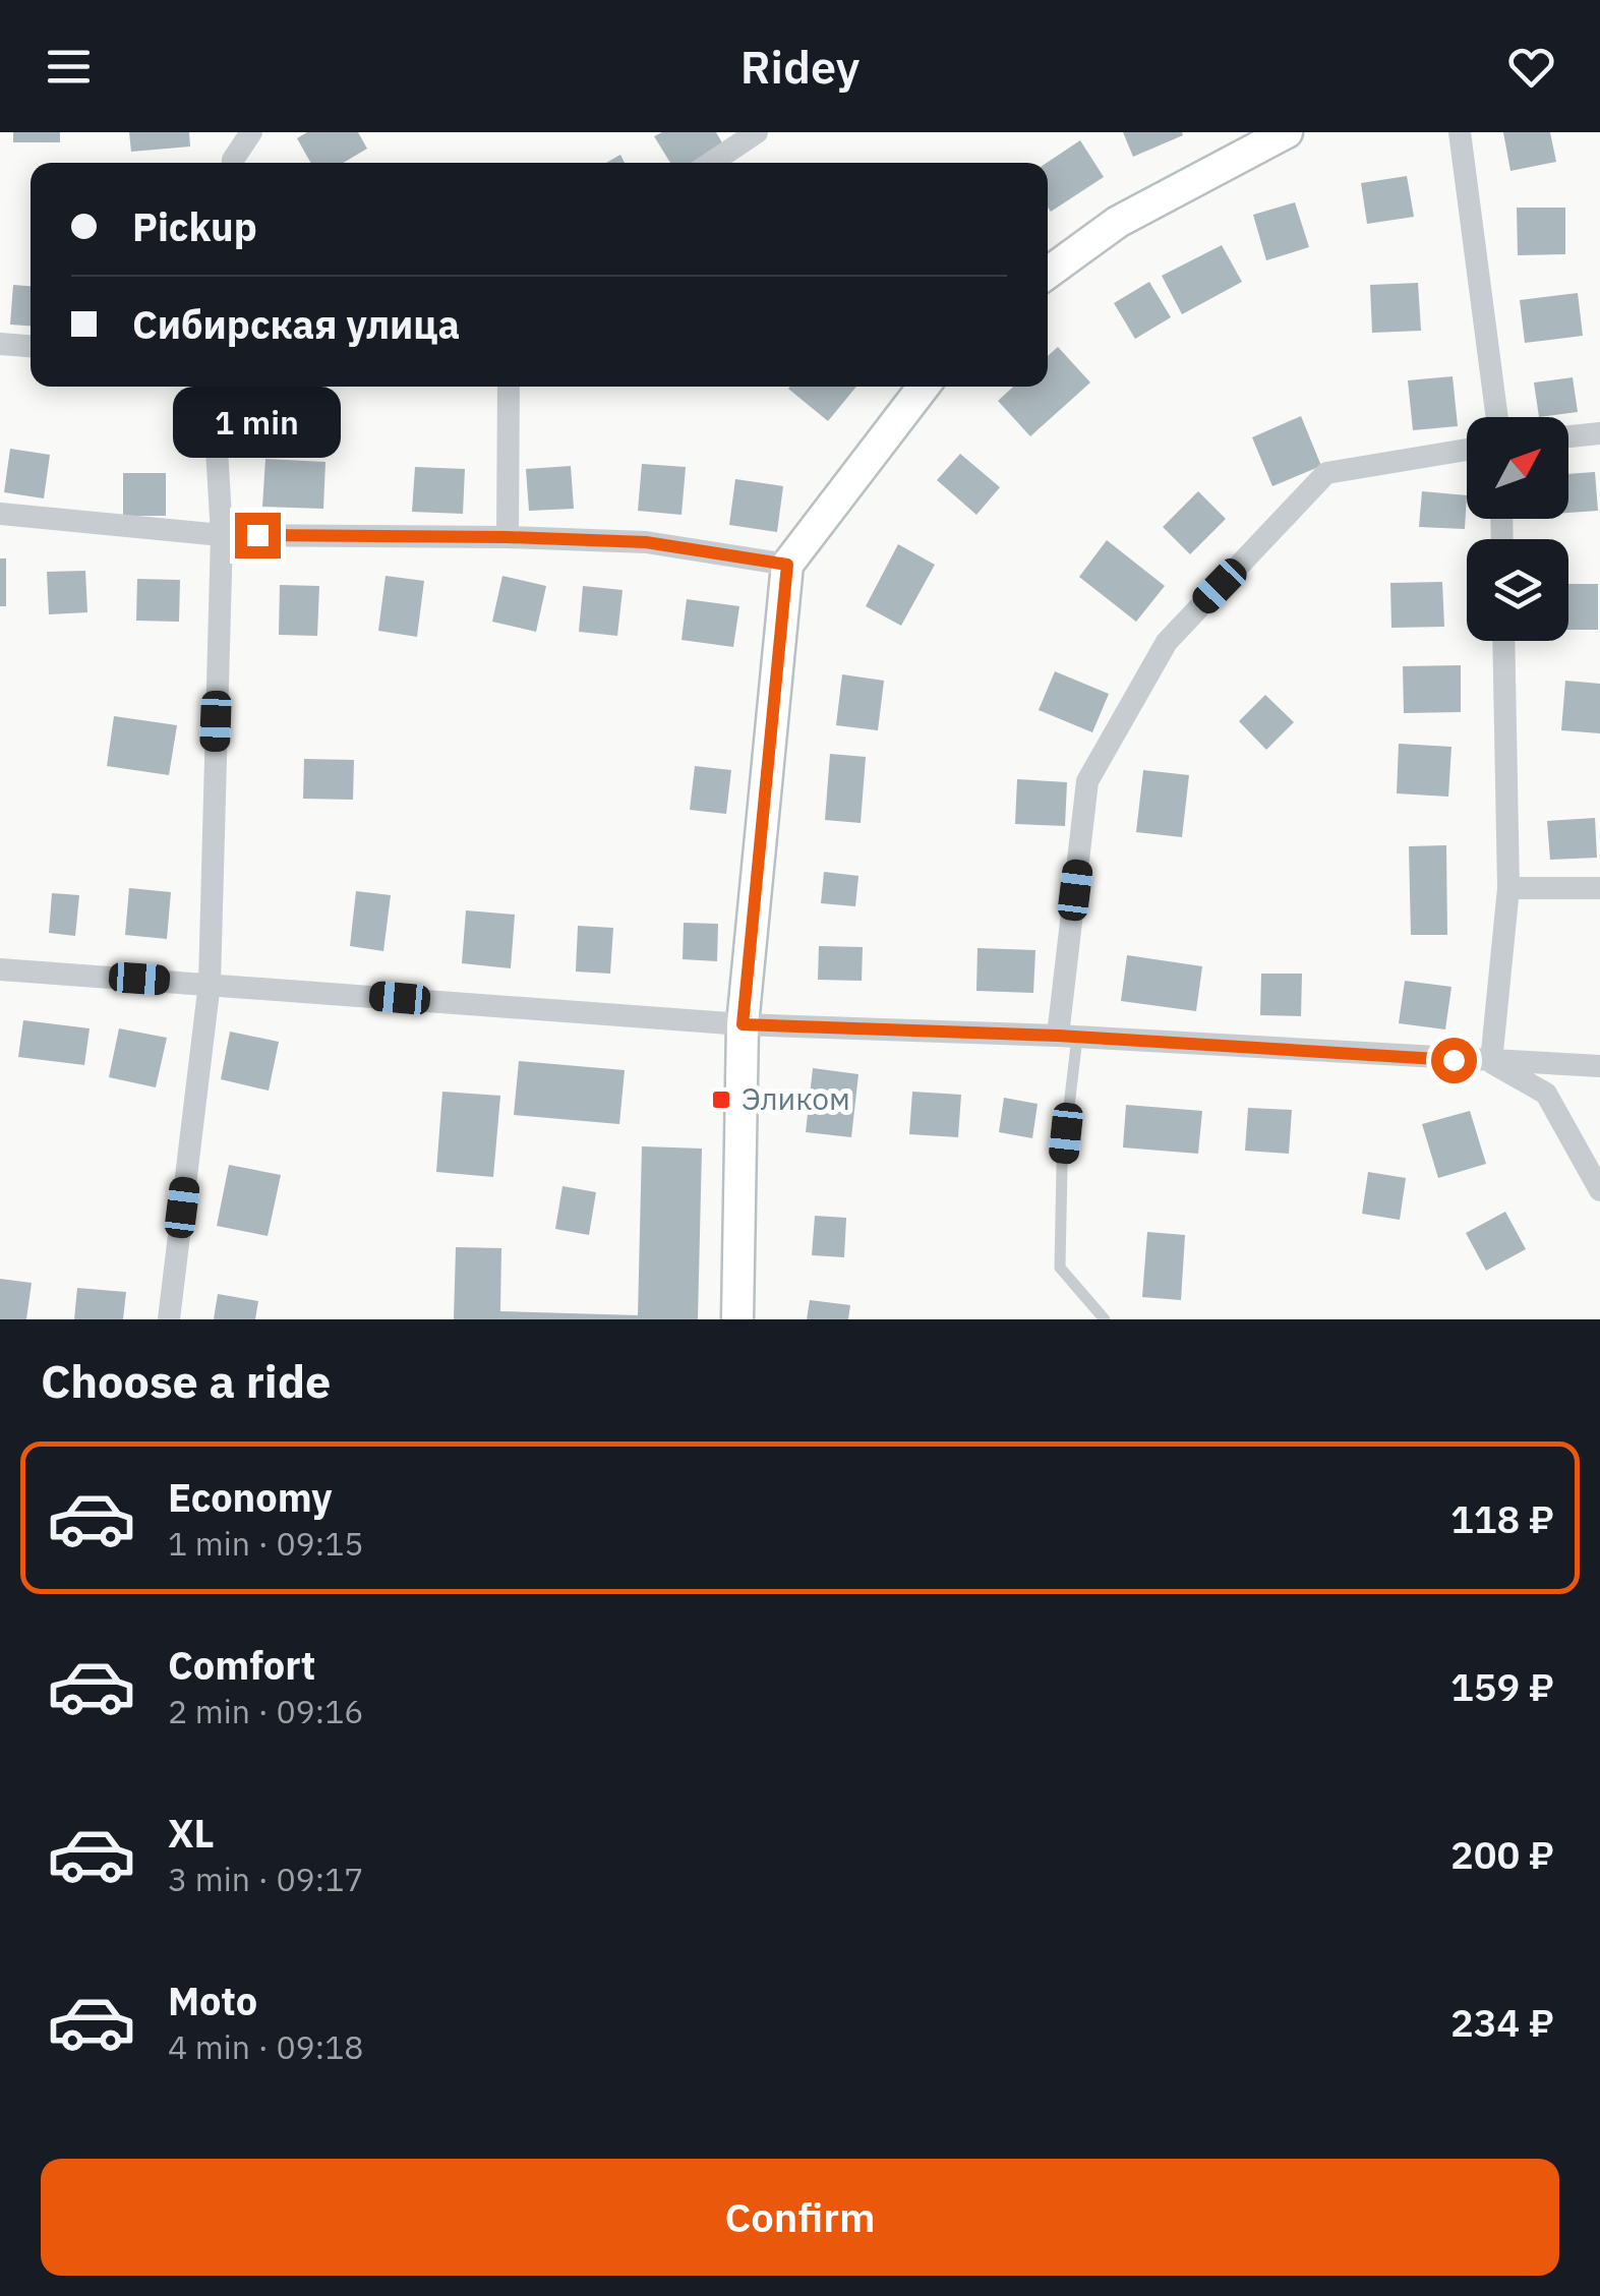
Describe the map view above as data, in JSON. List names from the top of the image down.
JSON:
{
  "places": {
    "transit": ["Эликом"]
  },
  "north": "top right",
  "page": {
    "header": "Ridey",
    "banner": ["Pickup", "Сибирская улица"],
    "bubble": "1 min",
    "heading": "Choose a ride",
    "list": [
      {
        "name": "Economy",
        "note": "1 min · 09:15",
        "value": "118 ₽"
      },
      {
        "name": "Comfort",
        "note": "2 min · 09:16",
        "value": "159 ₽"
      },
      {
        "name": "XL",
        "note": "3 min · 09:17",
        "value": "200 ₽"
      },
      {
        "name": "Moto",
        "note": "4 min · 09:18",
        "value": "234 ₽"
      }
    ],
    "buttons": "Confirm"
  }
}
